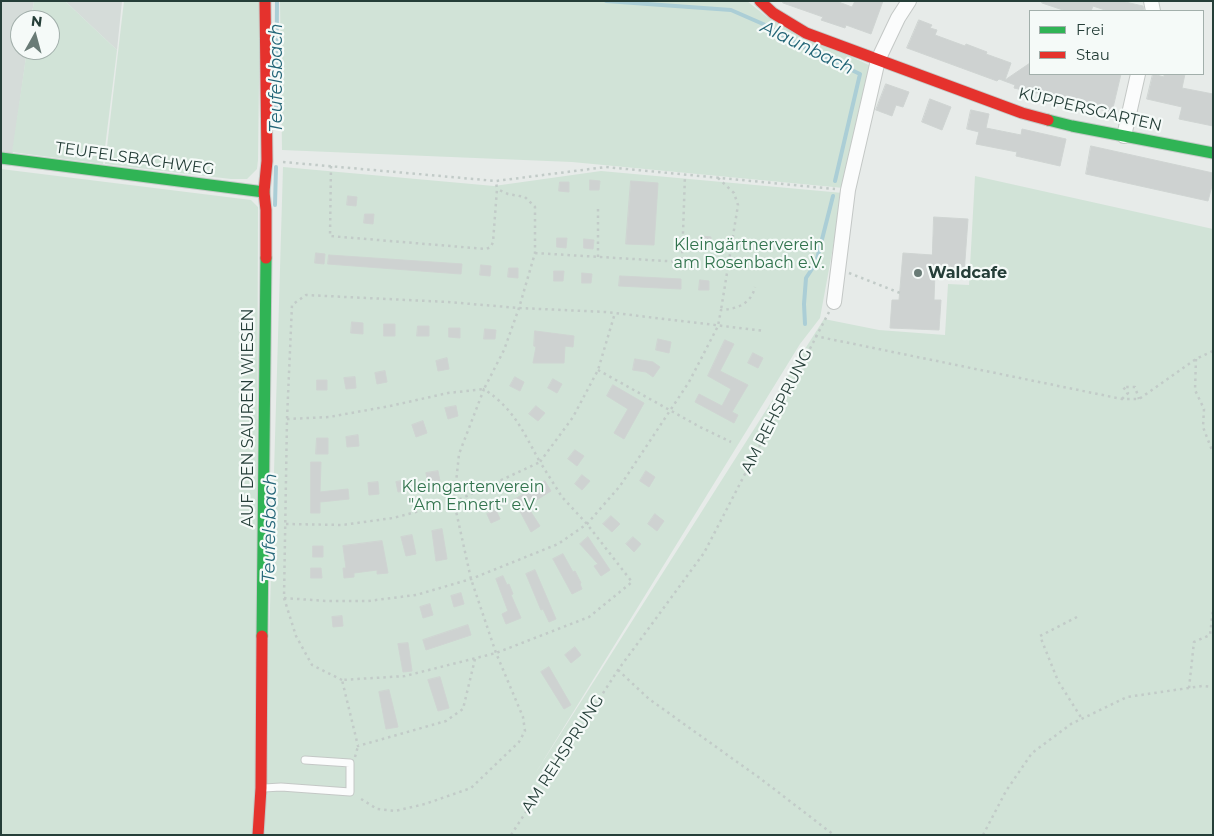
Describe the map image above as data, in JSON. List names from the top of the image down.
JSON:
{
  "streets": {
    "street": ["KÜPPERSGARTEN", "TEUFELSBACHWEG", "AUF DEN SAUREN WIESEN"],
    "path": ["AM REHSPRUNG"]
  },
  "crossings": [
    ["TEUFELSBACHWEG", "AUF DEN SAUREN WIESEN"]
  ],
  "water": ["Alaunbach", "Teufelsbach"],
  "parks": ["Kleingärtnerverein am Rosenbach e.V.", "Kleingartenverein \"Am Ennert\" e.V."],
  "places": ["Waldcafe"],
  "legend": ["Frei", "Stau"],
  "north": "top"
}
